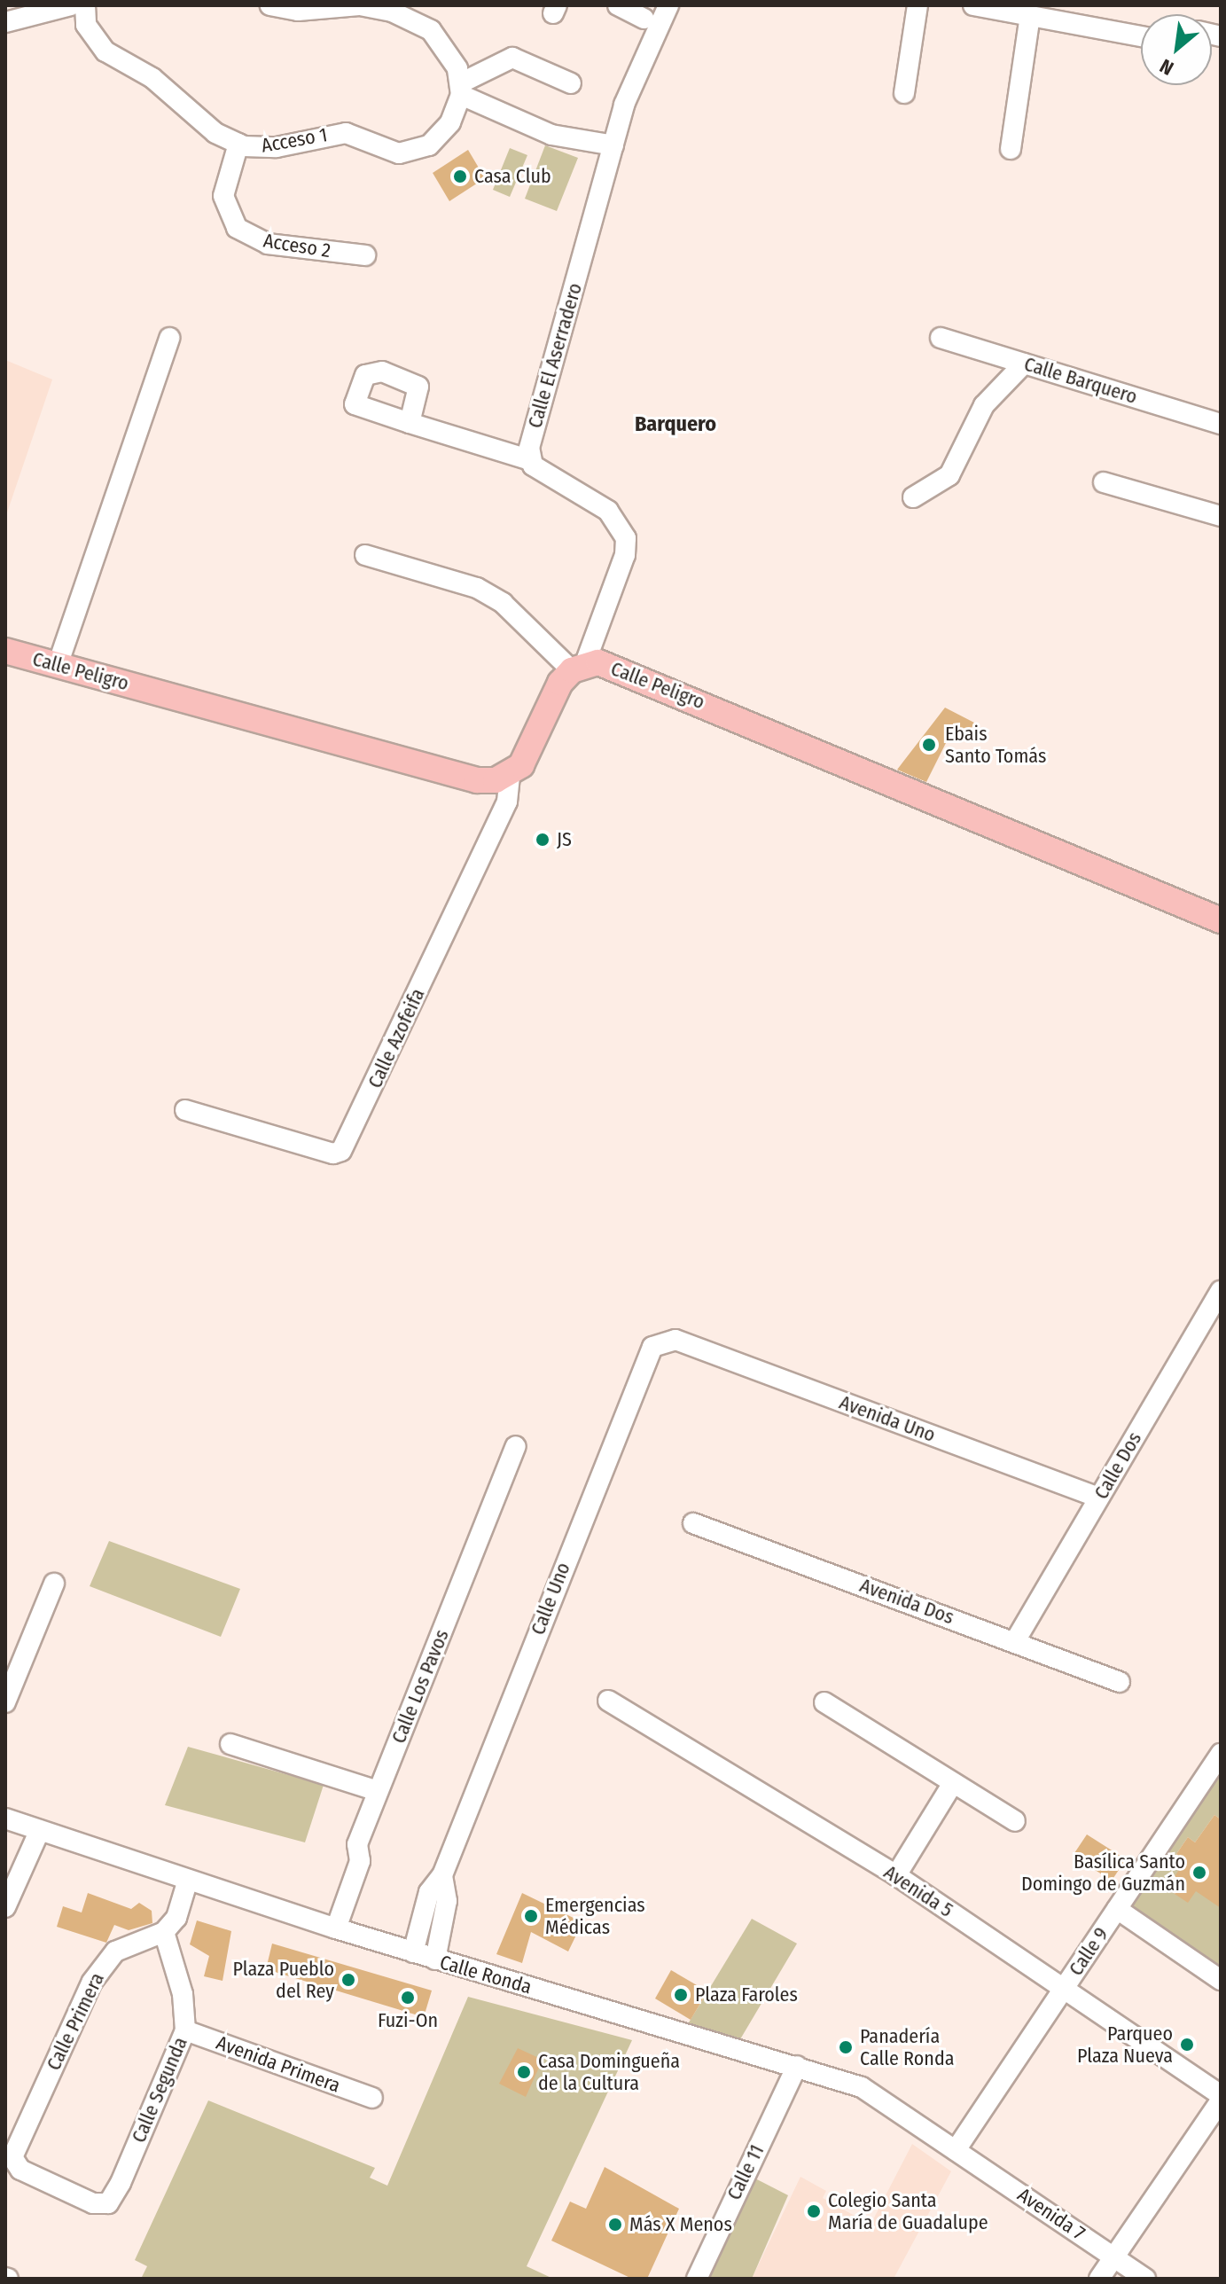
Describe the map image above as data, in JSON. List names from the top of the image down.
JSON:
{
  "streets": {
    "main road": ["Calle Peligro"],
    "street": [
      "Acceso 1",
      "Acceso 2",
      "Calle El Aserradero",
      "Calle Barquero",
      "Calle Azofeifa",
      "Avenida Uno",
      "Calle Dos",
      "Calle Uno",
      "Avenida Dos",
      "Calle Los Pavos",
      "Avenida 5",
      "Calle 9",
      "Calle Ronda",
      "Calle Primera",
      "Avenida Primera",
      "Calle Segunda",
      "Calle 11",
      "Avenida 7"
    ]
  },
  "crossings": [
    ["Acceso 1", "Acceso 2"],
    ["Calle Peligro", "Calle Azofeifa"],
    ["Avenida Uno", "Calle Dos"],
    ["Avenida Uno", "Calle Uno"],
    ["Calle Dos", "Avenida Dos"],
    ["Calle Uno", "Calle Ronda"],
    ["Calle Los Pavos", "Calle Ronda"],
    ["Avenida 5", "Calle 9"],
    ["Calle 9", "Calle Ronda"],
    ["Calle 9", "Avenida 7"],
    ["Calle Ronda", "Calle 11"],
    ["Calle Ronda", "Avenida 7"],
    ["Calle Primera", "Calle Segunda"],
    ["Avenida Primera", "Calle Segunda"]
  ],
  "districts": ["Barquero"],
  "places": [
    "Casa Club",
    "Ebais Santo Tomás",
    "JS",
    "Basílica Santo Domingo de Guzmán",
    "Emergencias Médicas",
    "Plaza Pueblo del Rey",
    "Plaza Faroles",
    "Fuzi-On",
    "Parqueo Plaza Nueva",
    "Panadería Calle Ronda",
    "Casa Domingueña de la Cultura",
    "Colegio Santa María de Guadalupe",
    "Más X Menos"
  ],
  "north": "bottom left"
}
